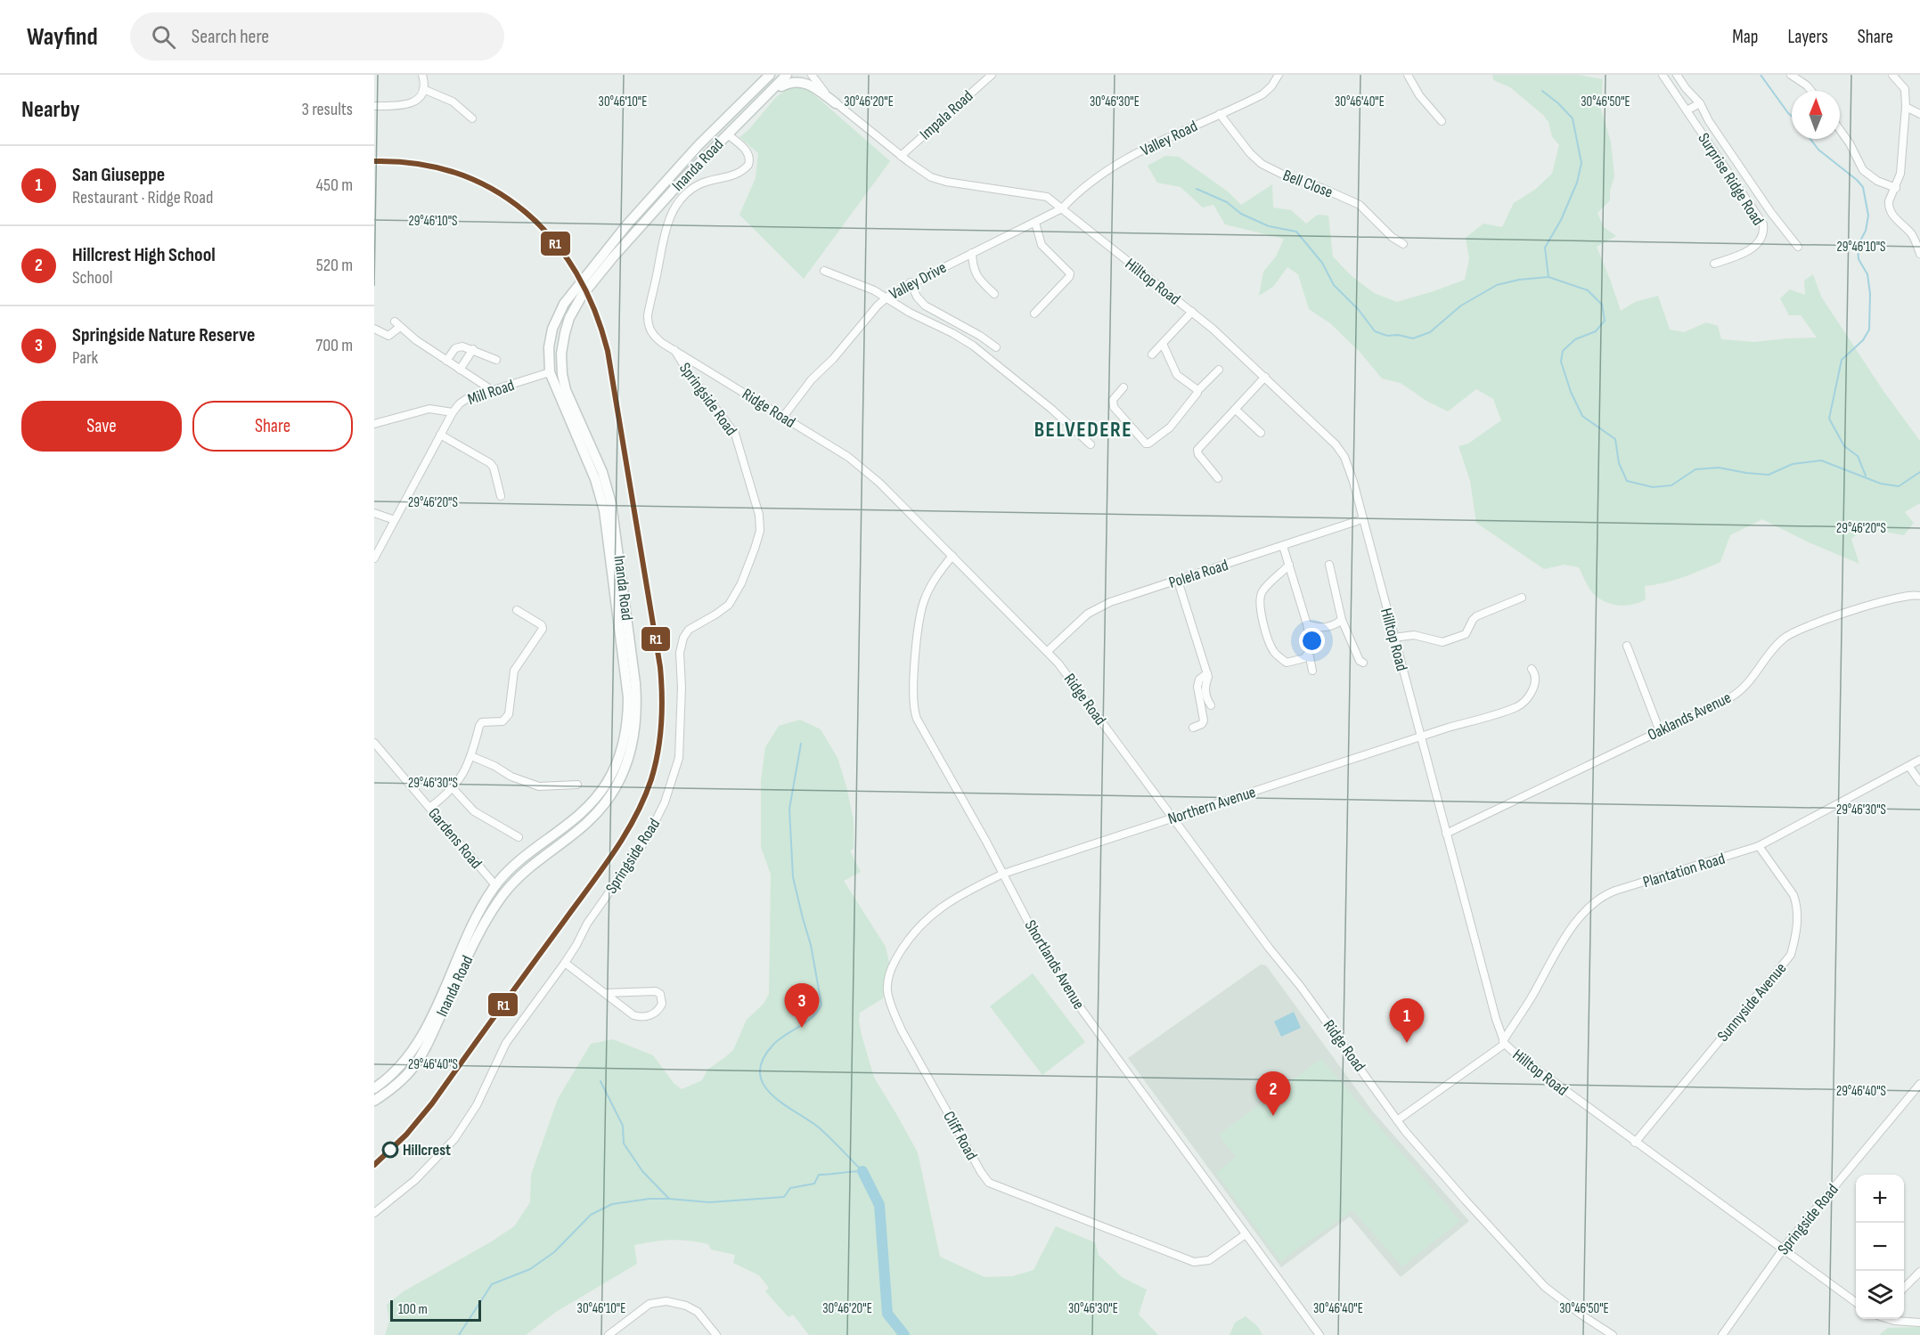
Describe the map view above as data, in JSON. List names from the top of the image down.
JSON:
{
  "streets": {
    "main road": ["Inanda Road"],
    "street": [
      "Impala Road",
      "Valley Road",
      "Surprise Ridge Road",
      "Bell Close",
      "Valley Drive",
      "Hilltop Road",
      "Mill Road",
      "Springside Road",
      "Ridge Road",
      "Polela Road",
      "Oaklands Avenue",
      "Northern Avenue",
      "Gardens Road",
      "Plantation Road",
      "Shortlands Avenue",
      "Sunnyside Avenue",
      "Cliff Road"
    ]
  },
  "crossings": [
    ["Impala Road", "Hilltop Road"],
    ["Valley Road", "Bell Close"],
    ["Valley Road", "Valley Drive"],
    ["Valley Road", "Hilltop Road"],
    ["Inanda Road", "Mill Road"],
    ["Inanda Road", "Ridge Road"],
    ["Inanda Road", "Gardens Road"],
    ["Valley Drive", "Hilltop Road"],
    ["Valley Drive", "Ridge Road"],
    ["Hilltop Road", "Springside Road"],
    ["Hilltop Road", "Polela Road"],
    ["Hilltop Road", "Oaklands Avenue"],
    ["Hilltop Road", "Northern Avenue"],
    ["Hilltop Road", "Plantation Road"],
    ["Hilltop Road", "Sunnyside Avenue"],
    ["Springside Road", "Ridge Road"],
    ["Ridge Road", "Polela Road"],
    ["Ridge Road", "Northern Avenue"],
    ["Ridge Road", "Plantation Road"],
    ["Ridge Road", "Shortlands Avenue"],
    ["Northern Avenue", "Shortlands Avenue"],
    ["Northern Avenue", "Cliff Road"],
    ["Plantation Road", "Sunnyside Avenue"],
    ["Shortlands Avenue", "Cliff Road"]
  ],
  "districts": ["BELVEDERE"],
  "places": ["Hillcrest"],
  "lines": ["transit line R1"],
  "scale_bar": "100 m",
  "north": "top",
  "page": {
    "header": "Wayfind",
    "search": "Search here",
    "nav": ["Map", "Layers", "Share"],
    "heading": ["Nearby", "3 results"],
    "list": [
      {
        "mark": "1",
        "name": "San Giuseppe",
        "note": "Restaurant · Ridge Road",
        "value": "450 m"
      },
      {
        "mark": "2",
        "name": "Hillcrest High School",
        "note": "School",
        "value": "520 m"
      },
      {
        "mark": "3",
        "name": "Springside Nature Reserve",
        "note": "Park",
        "value": "700 m"
      }
    ],
    "buttons": ["Save", "Share"],
    "pins": ["3", "1", "2"],
    "map_buttons": ["+", "−"],
    "scale": "100 m"
  },
  "coordinates": [
    "30°46'10\"E",
    "30°46'20\"E",
    "30°46'30\"E",
    "30°46'40\"E",
    "30°46'50\"E",
    "29°46'10\"S",
    "29°46'20\"S",
    "29°46'30\"S",
    "29°46'40\"S"
  ]
}
